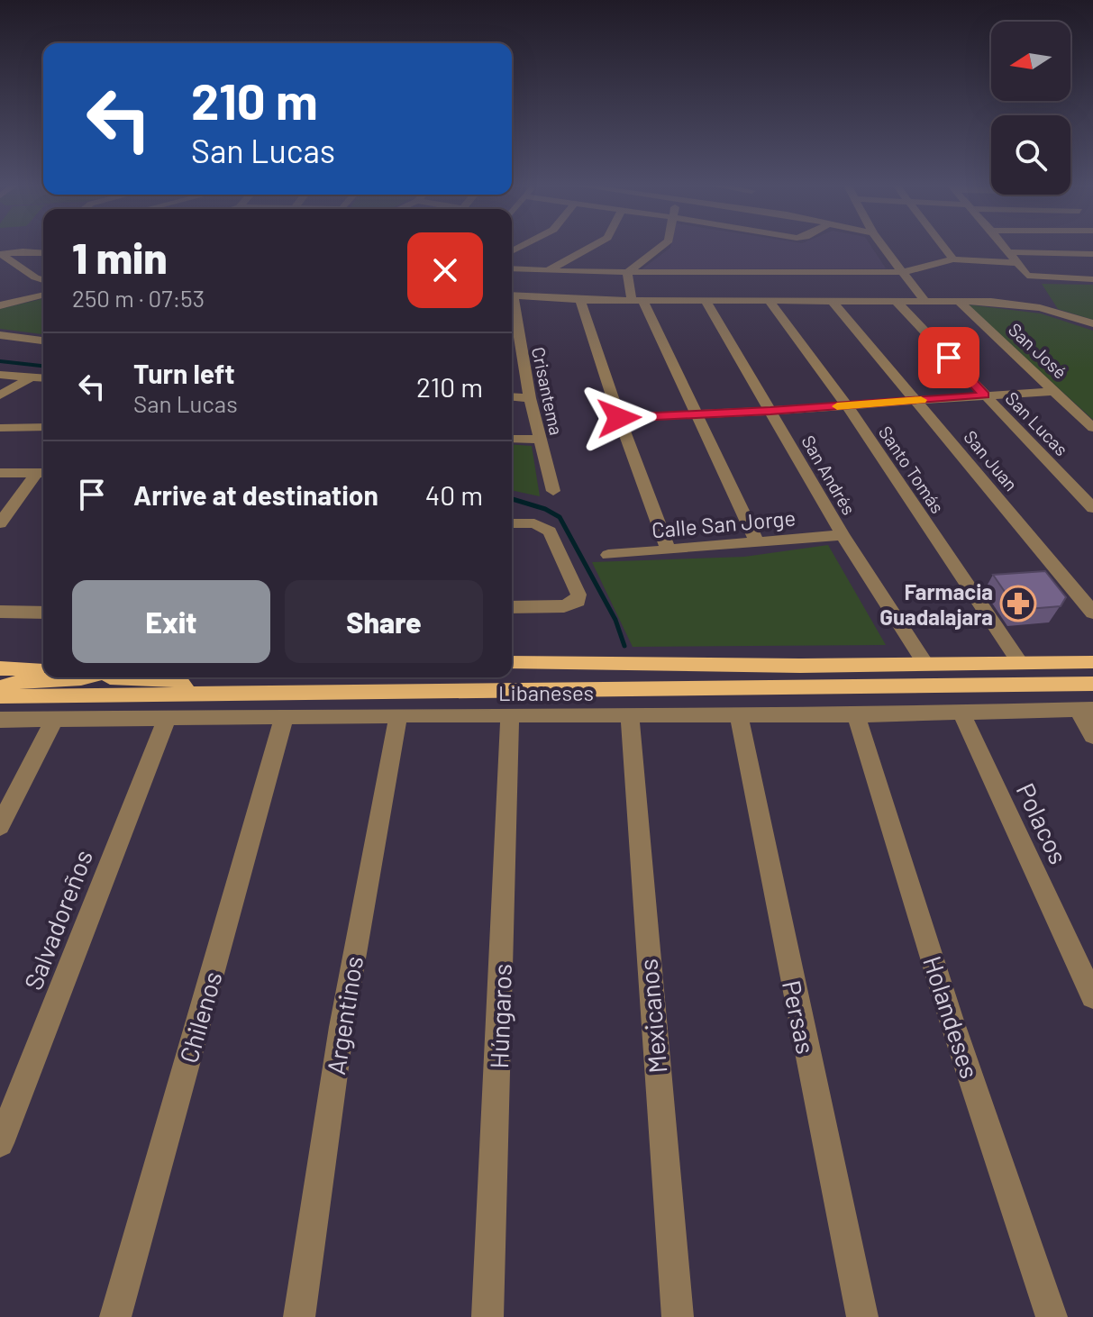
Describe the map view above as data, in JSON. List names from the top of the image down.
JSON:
{
  "streets": {
    "main road": ["Libaneses"],
    "street": [
      "San José",
      "Crisantema",
      "San Lucas",
      "San Juan",
      "Santo Tomás",
      "San Andrés",
      "Calle San Jorge",
      "Polacos",
      "Salvadoreños",
      "Argentinos",
      "Húngaros",
      "Mexicanos",
      "Chilenos",
      "Persas",
      "Holandeses"
    ]
  },
  "crossings": [
    ["Santo Tomás", "Libaneses"],
    ["San Andrés", "Calle San Jorge"],
    ["San Andrés", "Libaneses"],
    ["Libaneses", "Polacos"],
    ["Libaneses", "Salvadoreños"],
    ["Libaneses", "Argentinos"],
    ["Libaneses", "Húngaros"],
    ["Libaneses", "Mexicanos"],
    ["Libaneses", "Chilenos"],
    ["Libaneses", "Persas"],
    ["Libaneses", "Holandeses"]
  ],
  "places": {
    "pharmacy": ["Farmacia Guadalajara"]
  },
  "north": "left",
  "page": {
    "turn": ["210 m", "San Lucas"],
    "heading": ["1 min", "250 m · 07:53"],
    "list": [
      {
        "name": "Turn left",
        "note": "San Lucas",
        "value": "210 m"
      },
      {
        "name": "Arrive at destination",
        "value": "40 m"
      }
    ],
    "buttons": ["Exit", "Share"]
  }
}
